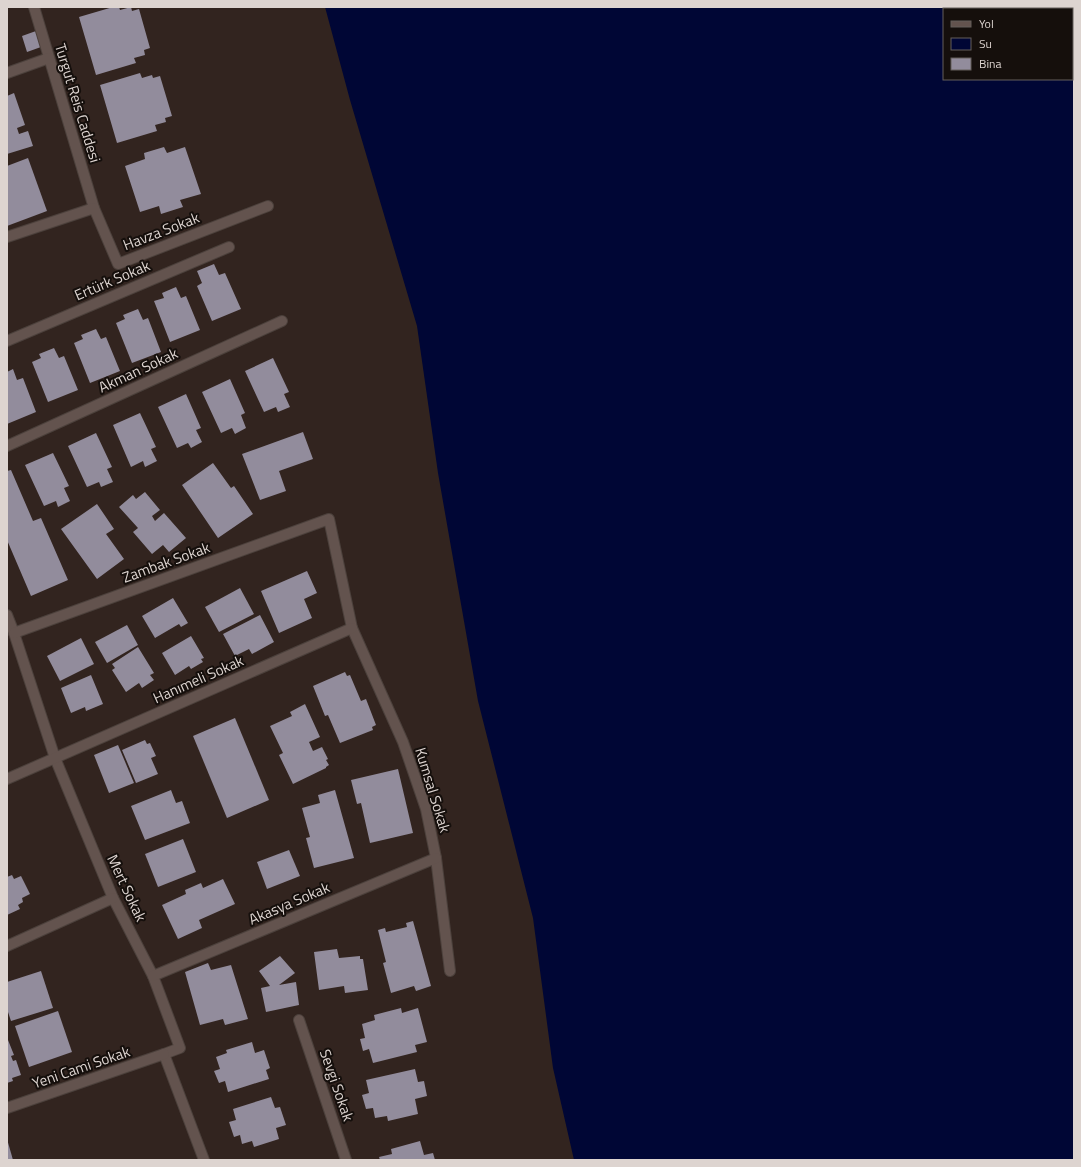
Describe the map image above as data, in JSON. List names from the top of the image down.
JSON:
{
  "streets": {
    "street": [
      "Turgut Reis Caddesi",
      "Havza Sokak",
      "Ertürk Sokak",
      "Akman Sokak",
      "Zambak Sokak",
      "Hanımeli Sokak",
      "Kumsal Sokak",
      "Mert Sokak",
      "Akasya Sokak",
      "Yeni Cami Sokak",
      "Sevgi Sokak"
    ]
  },
  "crossings": [
    ["Turgut Reis Caddesi", "Havza Sokak"],
    ["Zambak Sokak", "Kumsal Sokak"],
    ["Zambak Sokak", "Mert Sokak"],
    ["Hanımeli Sokak", "Kumsal Sokak"],
    ["Hanımeli Sokak", "Mert Sokak"],
    ["Kumsal Sokak", "Akasya Sokak"],
    ["Mert Sokak", "Akasya Sokak"],
    ["Mert Sokak", "Yeni Cami Sokak"]
  ],
  "legend": ["Yol", "Su", "Bina"]
}
